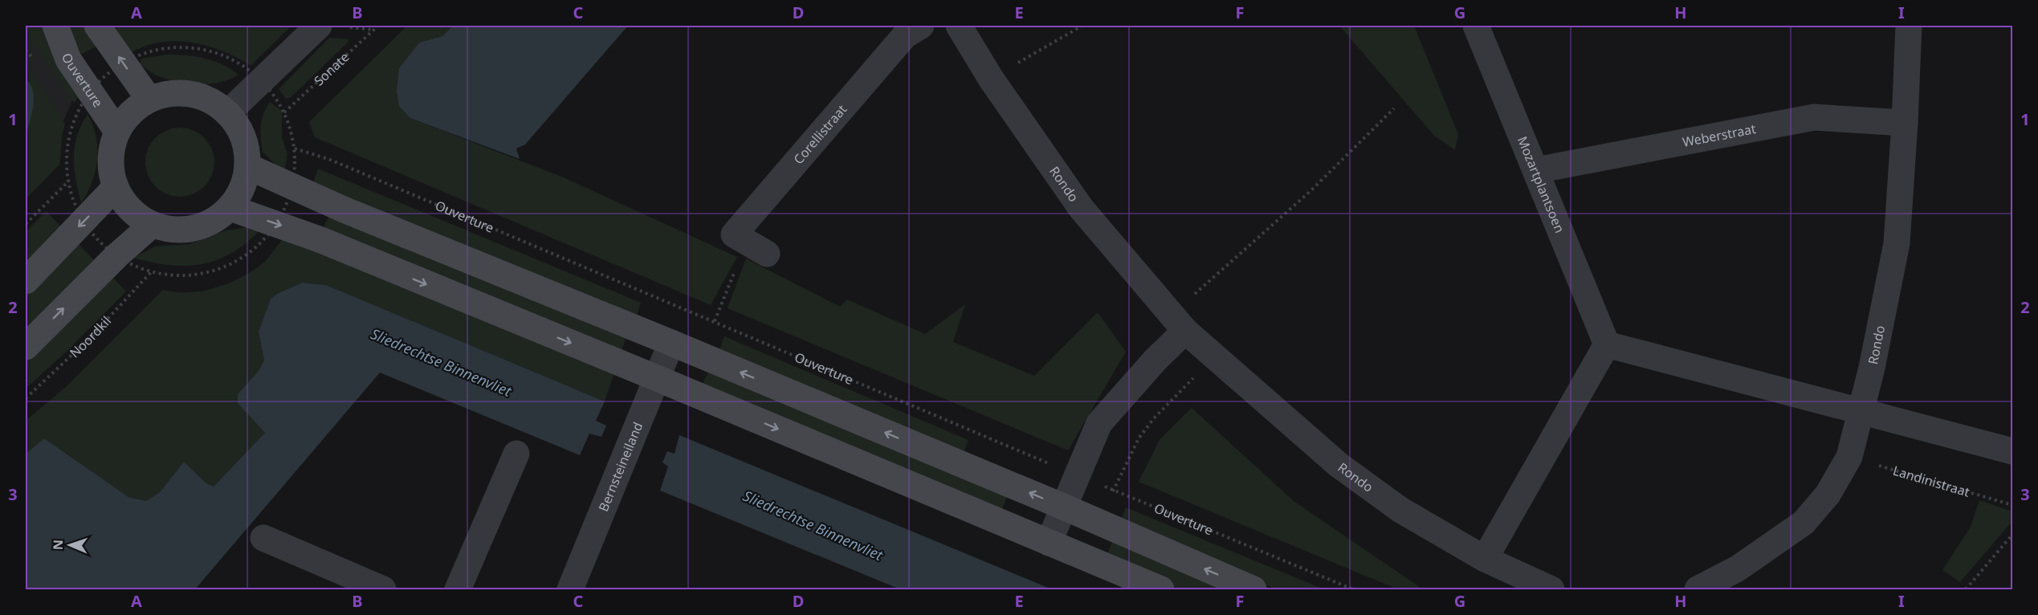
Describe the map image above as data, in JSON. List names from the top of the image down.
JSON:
{
  "streets": {
    "street": [
      "Ouverture",
      "Corellistraat",
      "Weberstraat",
      "Rondo",
      "Mozartplantsoen",
      "Bernsteineiland"
    ],
    "path": ["Sonate", "Noordkil", "Landinistraat"]
  },
  "crossings": [
    ["Weberstraat", "Rondo"],
    ["Weberstraat", "Mozartplantsoen"],
    ["Rondo", "Landinistraat"]
  ],
  "water": ["Sliedrechtse Binnenvliet"],
  "north": "left",
  "grid": {
    "columns": [
      "A",
      "B",
      "C",
      "D",
      "E",
      "F",
      "G",
      "H",
      "I"
    ],
    "rows": ["1", "2", "3"]
  }
}
